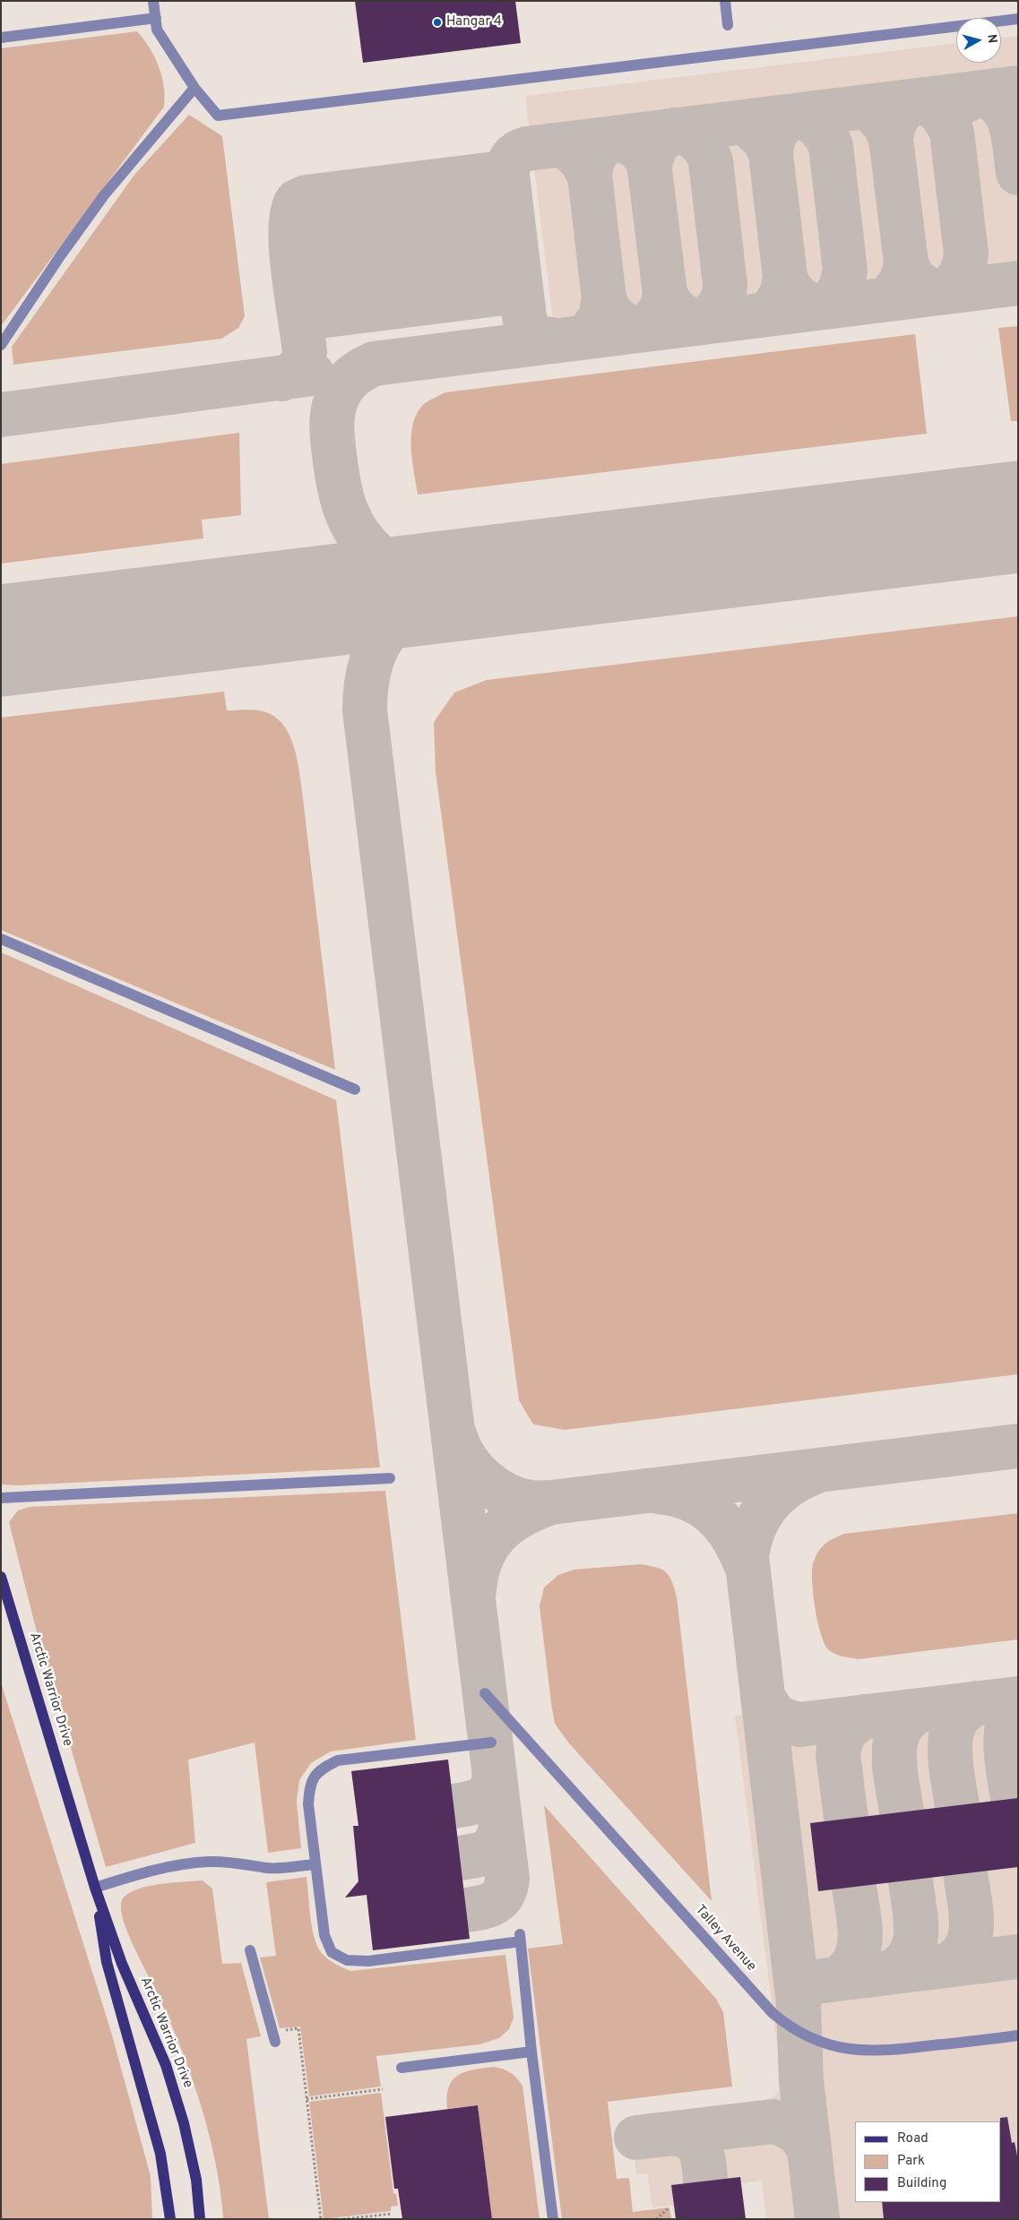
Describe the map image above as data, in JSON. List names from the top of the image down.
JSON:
{
  "streets": {
    "main road": ["Arctic Warrior Drive"],
    "street": ["Talley Avenue"]
  },
  "places": ["Hangar 4"],
  "legend": ["Road", "Park", "Building"],
  "north": "right"
}
